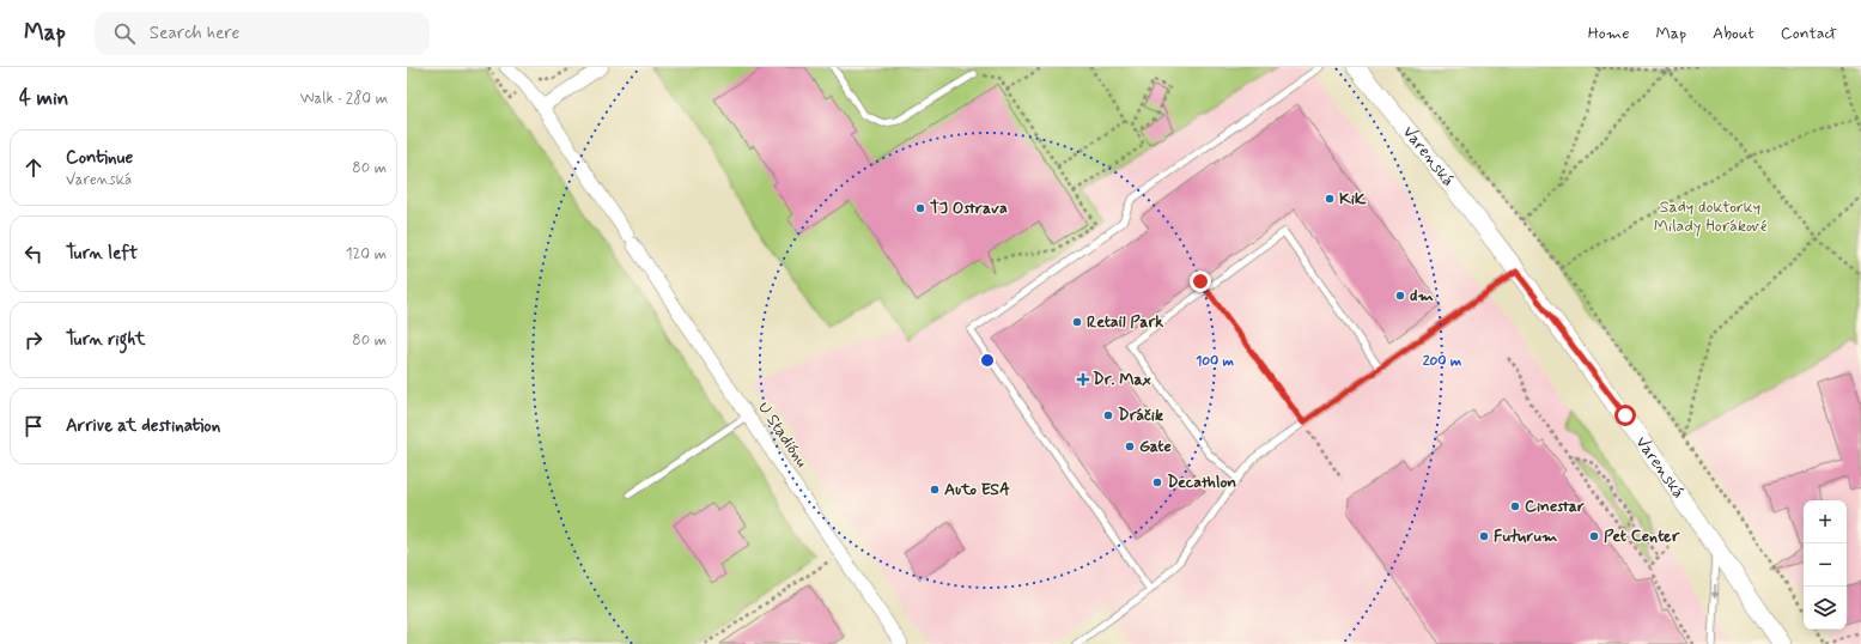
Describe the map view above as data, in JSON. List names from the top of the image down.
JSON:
{
  "streets": {
    "street": ["Varenská", "U Stadiónu"]
  },
  "parks": ["Sady doktorky Milady Horákové"],
  "places": {
    "other": [
      "KiK",
      "TJ Ostrava",
      "dm",
      "Retail Park",
      "Dráčik",
      "Gate",
      "Decathlon",
      "Auto ESA",
      "Cinestar",
      "Futurum",
      "Pet Center"
    ],
    "health": ["Dr. Max"]
  },
  "page": {
    "header": "Map",
    "search": "Search here",
    "nav": [
      "Home",
      "Map",
      "About",
      "Contact"
    ],
    "heading": ["4 min", "Walk · 280 m"],
    "list": [
      ["Continue", "Varenská", "80 m"],
      ["Turn left", "120 m"],
      ["Turn right", "80 m"],
      "Arrive at destination"
    ],
    "map_buttons": ["+", "−"]
  },
  "rings": ["100 m", "200 m"]
}
